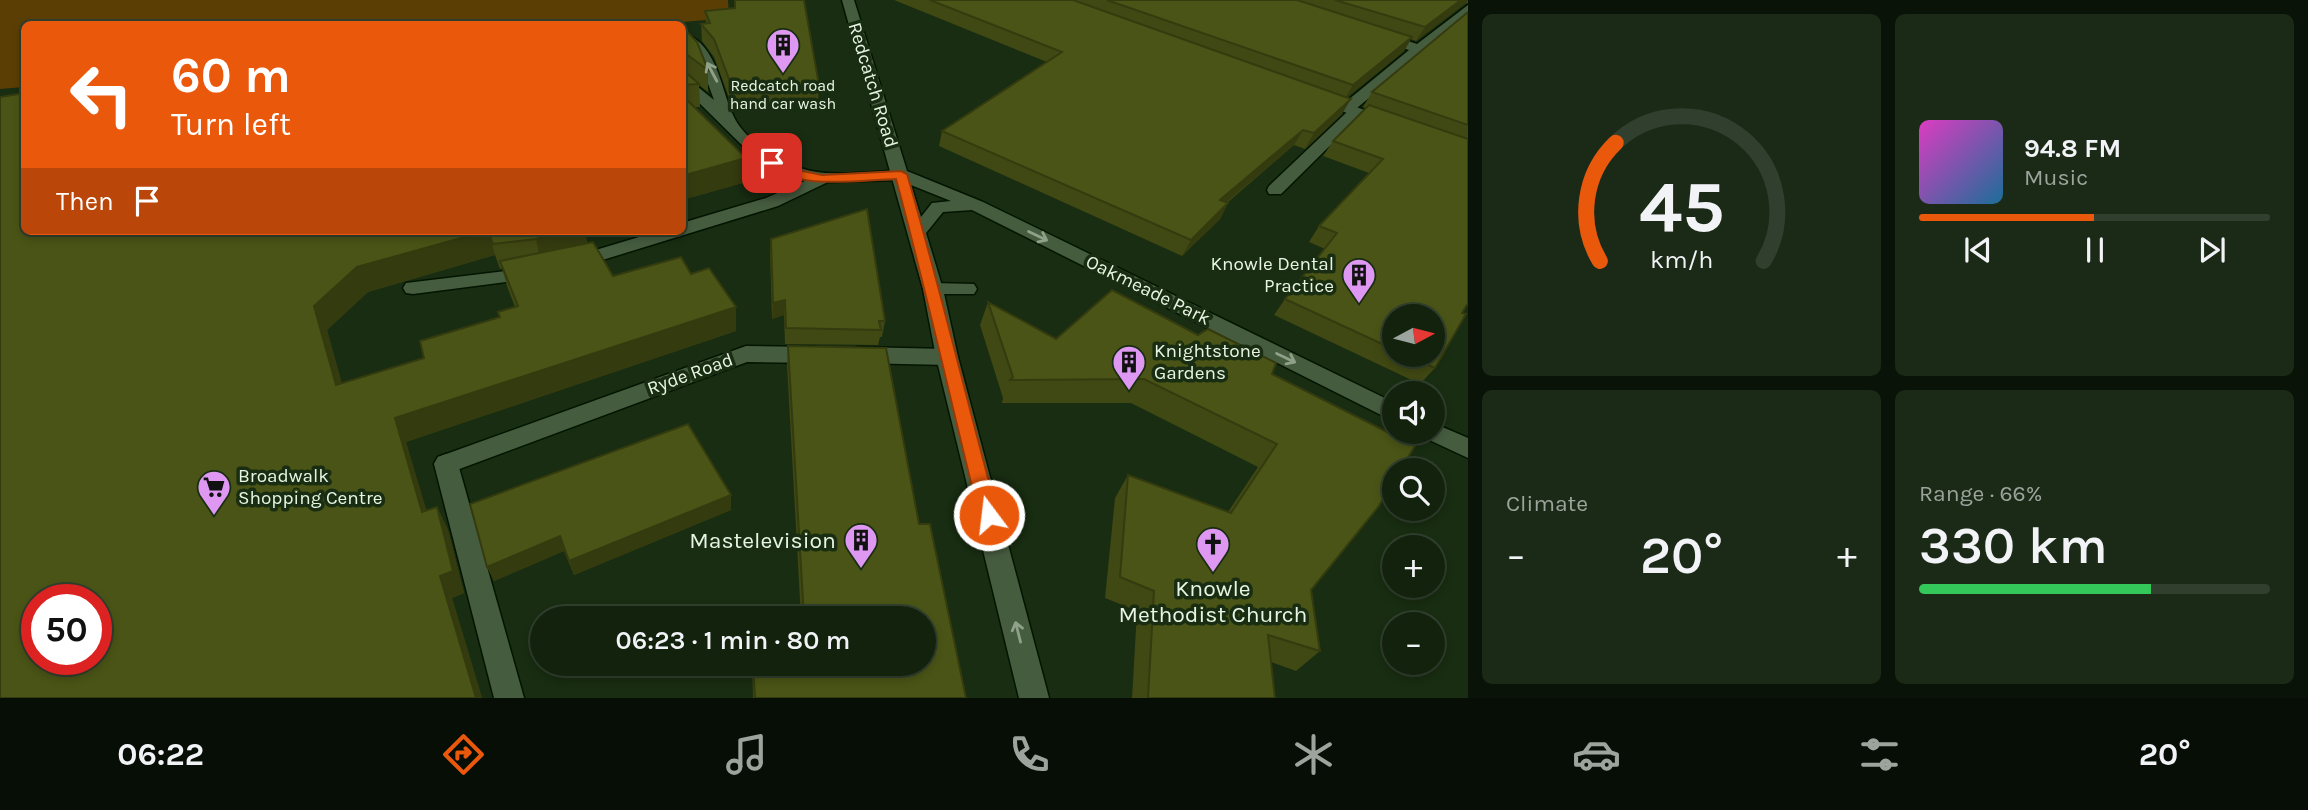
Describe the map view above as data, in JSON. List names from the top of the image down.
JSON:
{
  "streets": {
    "main road": ["Redcatch Road", "Oakmeade Park", "Ryde Road"]
  },
  "crossings": [
    ["Redcatch Road", "Oakmeade Park"],
    ["Redcatch Road", "Ryde Road"]
  ],
  "one_way": ["Redcatch Road", "Oakmeade Park"],
  "places": {
    "building": [
      "Redcatch road hand car wash",
      "Knowle Dental Practice",
      "Knightstone Gardens",
      "Mastelevision"
    ],
    "supermarket": ["Broadwalk Shopping Centre"],
    "church": ["Knowle Methodist Church"]
  },
  "north": "right",
  "page": {
    "turn": ["60 m", "Turn left"],
    "song": ["94.8 FM", "Music"],
    "then": "Then",
    "map_buttons": ["+", "−"],
    "tile": [
      "Climate",
      ["Range · 66%", "330 km"]
    ],
    "heat": ["−", "20°", "+"],
    "limit": "50",
    "trip": "06:23 · 1 min · 80 m",
    "tabs": ["06:22", "20°"],
    "gauge": ["45", "km/h"]
  }
}
